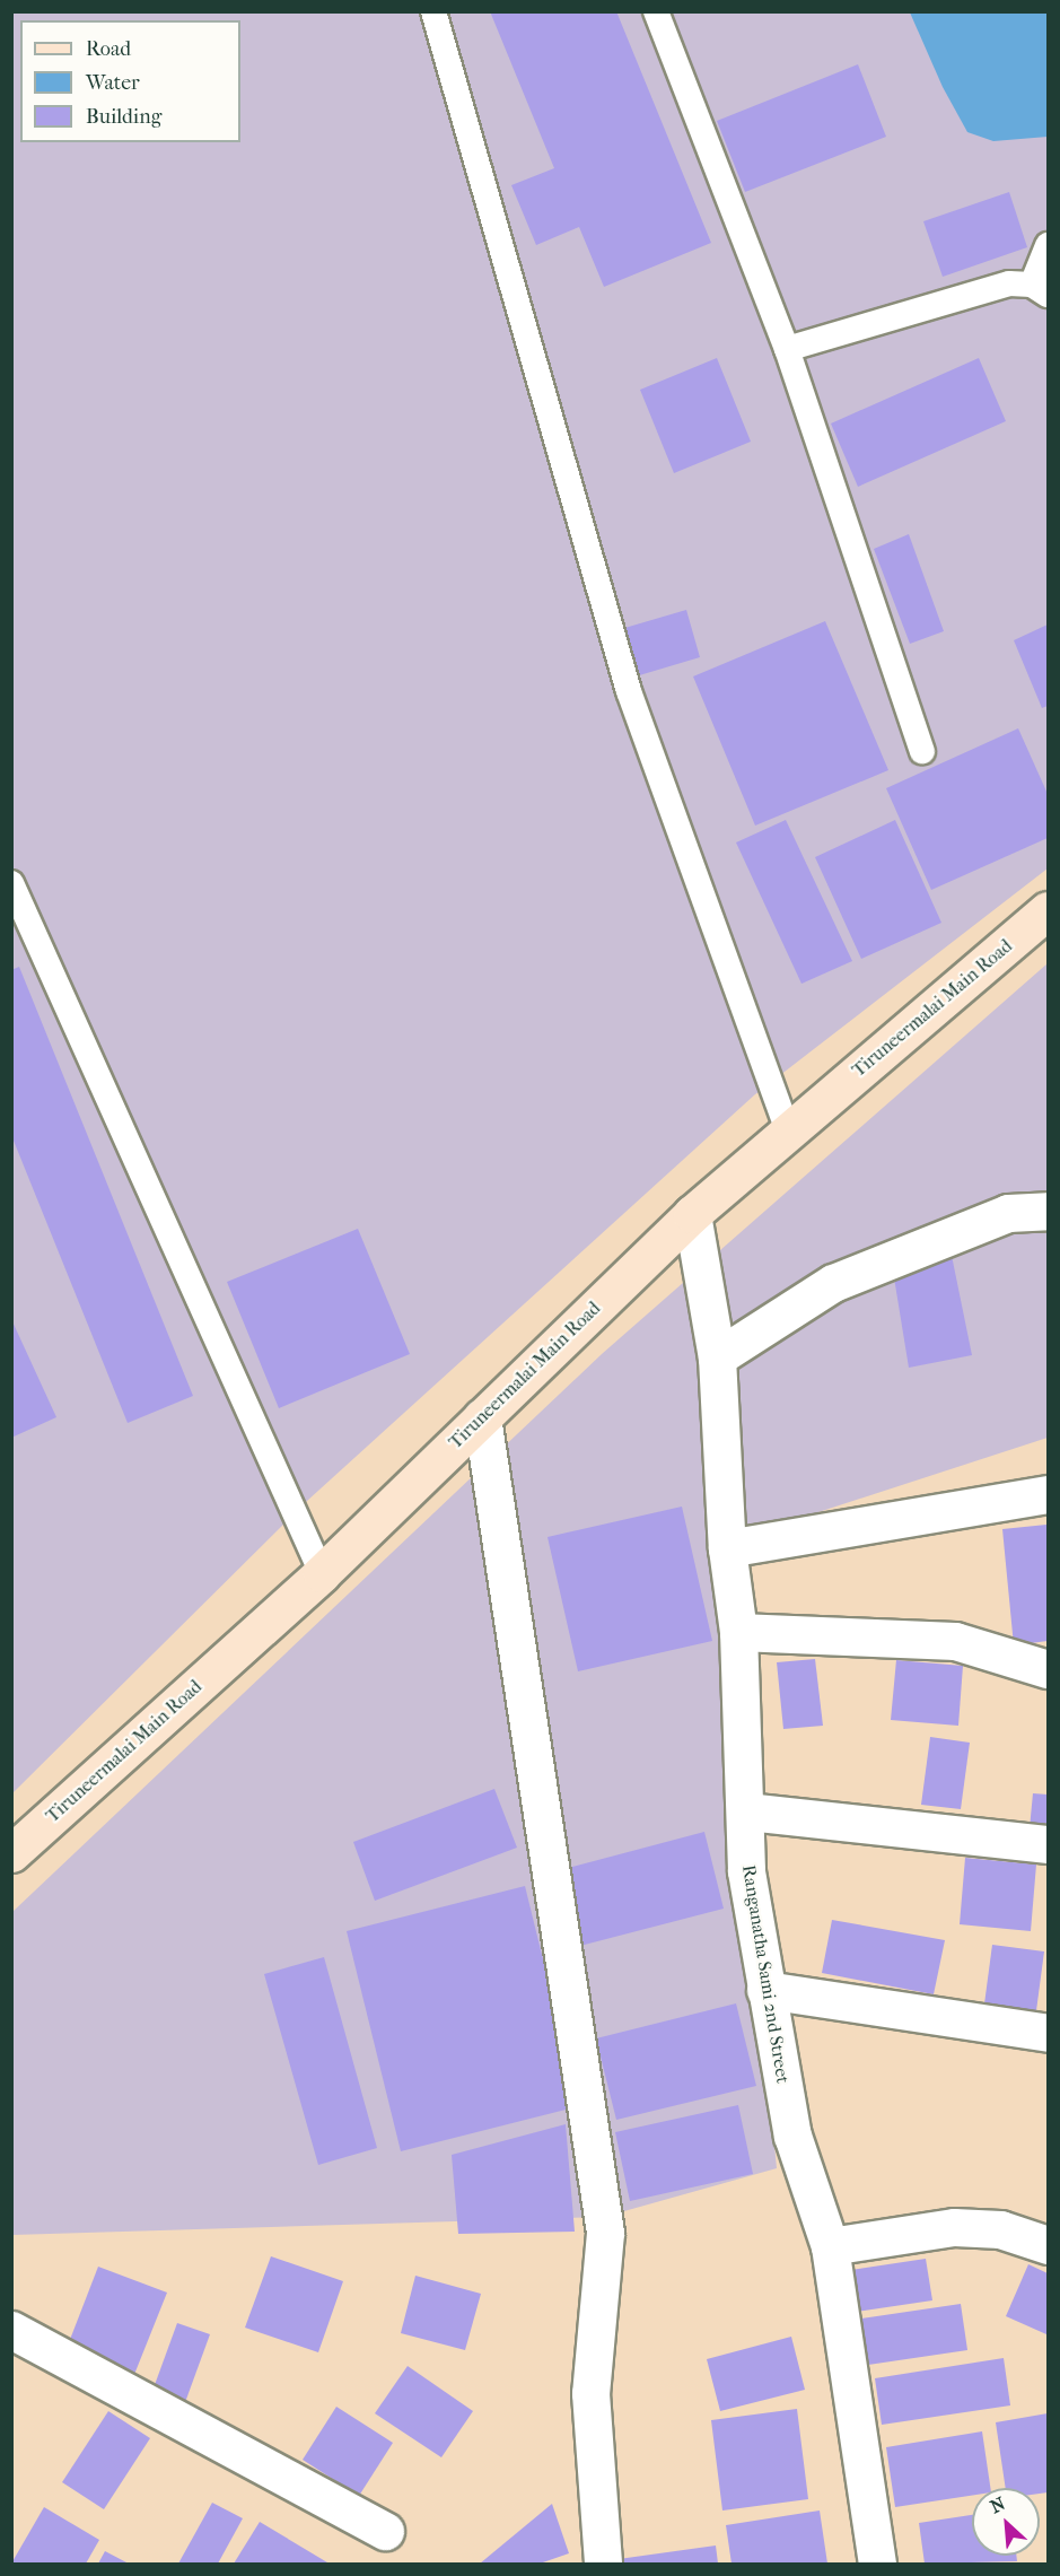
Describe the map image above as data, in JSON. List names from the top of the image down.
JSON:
{
  "streets": {
    "main road": ["Tiruneermalai Main Road"],
    "street": ["Ranganatha Sami 2nd Street"]
  },
  "crossings": [
    ["Tiruneermalai Main Road", "Ranganatha Sami 2nd Street"]
  ],
  "legend": ["Road", "Water", "Building"],
  "north": "top left"
}
